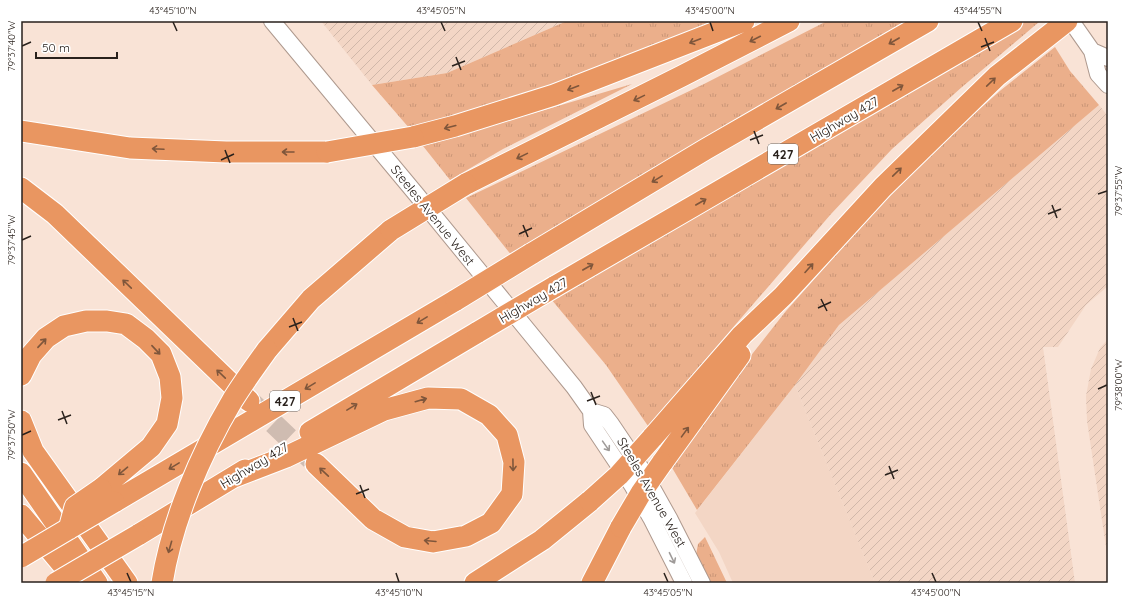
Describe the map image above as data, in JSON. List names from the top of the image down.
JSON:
{
  "streets": {
    "highway": ["Highway 427", "427"],
    "main road": ["Steeles Avenue West"]
  },
  "scale_bar": "50 m",
  "coordinates": [
    "43°45'10\"N",
    "43°45'05\"N",
    "43°45'00\"N",
    "43°44'55\"N",
    "79°37'40\"W",
    "79°37'55\"W",
    "79°37'45\"W",
    "79°38'00\"W",
    "79°37'50\"W",
    "43°45'15\"N"
  ]
}
